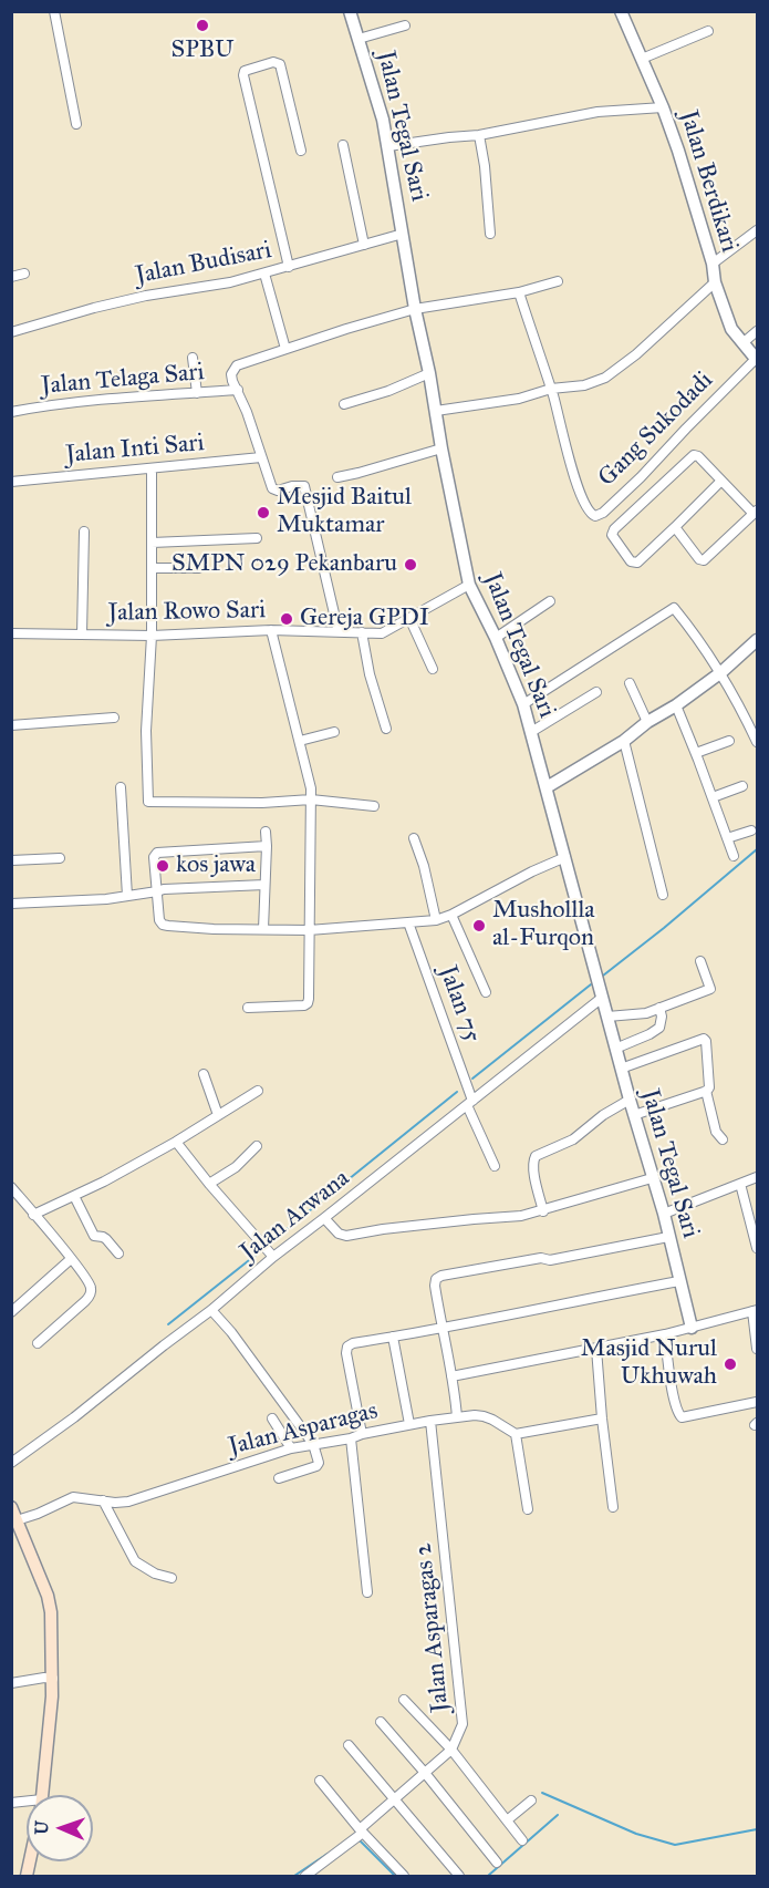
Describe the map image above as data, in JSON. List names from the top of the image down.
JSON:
{
  "streets": {
    "street": [
      "Jalan Tegal Sari",
      "Jalan Berdikari",
      "Jalan Budisari",
      "Jalan Telaga Sari",
      "Gang Sukodadi",
      "Jalan Inti Sari",
      "Jalan Rowo Sari",
      "Jalan 75",
      "Jalan Arwana",
      "Jalan Asparagas",
      "Jalan Asparagas 2"
    ]
  },
  "crossings": [
    ["Jalan Tegal Sari", "Jalan Budisari"],
    ["Jalan Tegal Sari", "Jalan Rowo Sari"],
    ["Jalan Tegal Sari", "Jalan Arwana"],
    ["Jalan Tegal Sari", "Jalan Asparagas"],
    ["Jalan Berdikari", "Gang Sukodadi"],
    ["Jalan 75", "Jalan Arwana"],
    ["Jalan Asparagas", "Jalan Asparagas 2"]
  ],
  "places": [
    "SPBU",
    "Mesjid Baitul Muktamar",
    "SMPN 029 Pekanbaru",
    "Gereja GPDI",
    "kos jawa",
    "Mushollla al-Furqon",
    "Masjid Nurul Ukhuwah"
  ],
  "north": "left"
}
